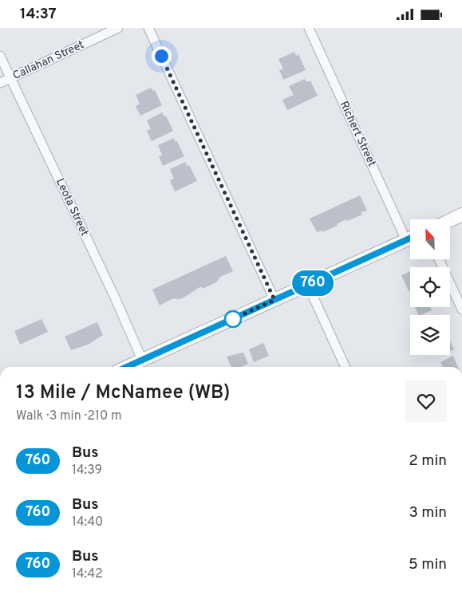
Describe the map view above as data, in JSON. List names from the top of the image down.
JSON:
{
  "streets": {
    "street": ["Callahan Street", "Richert Street", "Leota Street"]
  },
  "crossings": [
    ["Callahan Street", "Leota Street"]
  ],
  "lines": ["bus line 760"],
  "north": "top left",
  "page": {
    "status": "14:37",
    "on_map": "760",
    "heading": ["13 Mile / McNamee (WB)", "Walk · 3 min · 210 m"],
    "list": [
      {
        "mark": "760",
        "name": "Bus",
        "note": "14:39",
        "value": "2 min"
      },
      {
        "mark": "760",
        "name": "Bus",
        "note": "14:40",
        "value": "3 min"
      },
      {
        "mark": "760",
        "name": "Bus",
        "note": "14:42",
        "value": "5 min"
      }
    ]
  }
}
